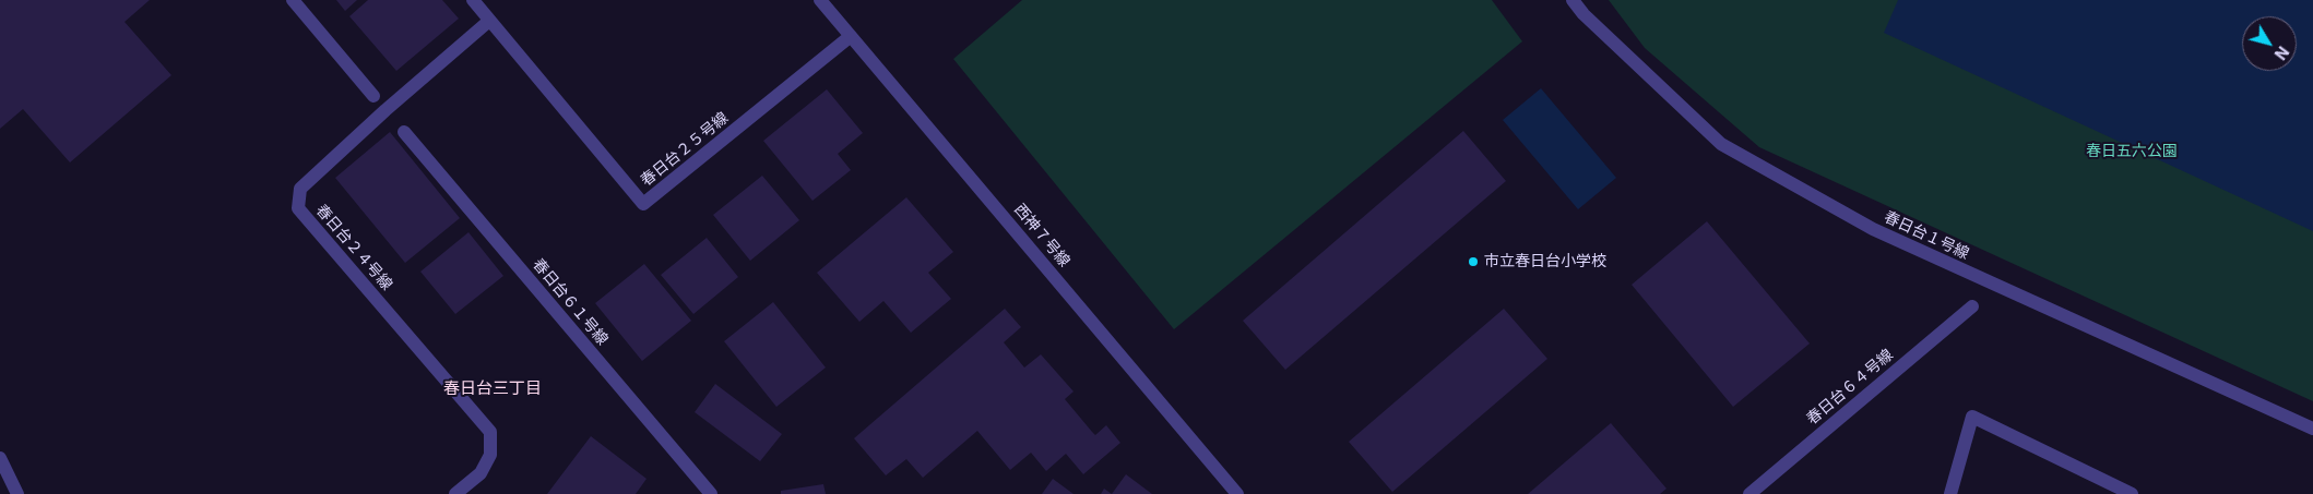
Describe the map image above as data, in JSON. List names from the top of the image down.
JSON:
{
  "streets": {
    "street": [
      "春日台２５号線",
      "西神７号線",
      "春日台１号線",
      "春日台２４号線",
      "春日台６１号線",
      "春日台６４号線"
    ]
  },
  "crossings": [
    ["春日台２５号線", "西神７号線"],
    ["春日台２５号線", "春日台２４号線"]
  ],
  "districts": ["春日台三丁目"],
  "parks": ["春日五六公園"],
  "places": ["市立春日台小学校"],
  "north": "bottom right"
}
